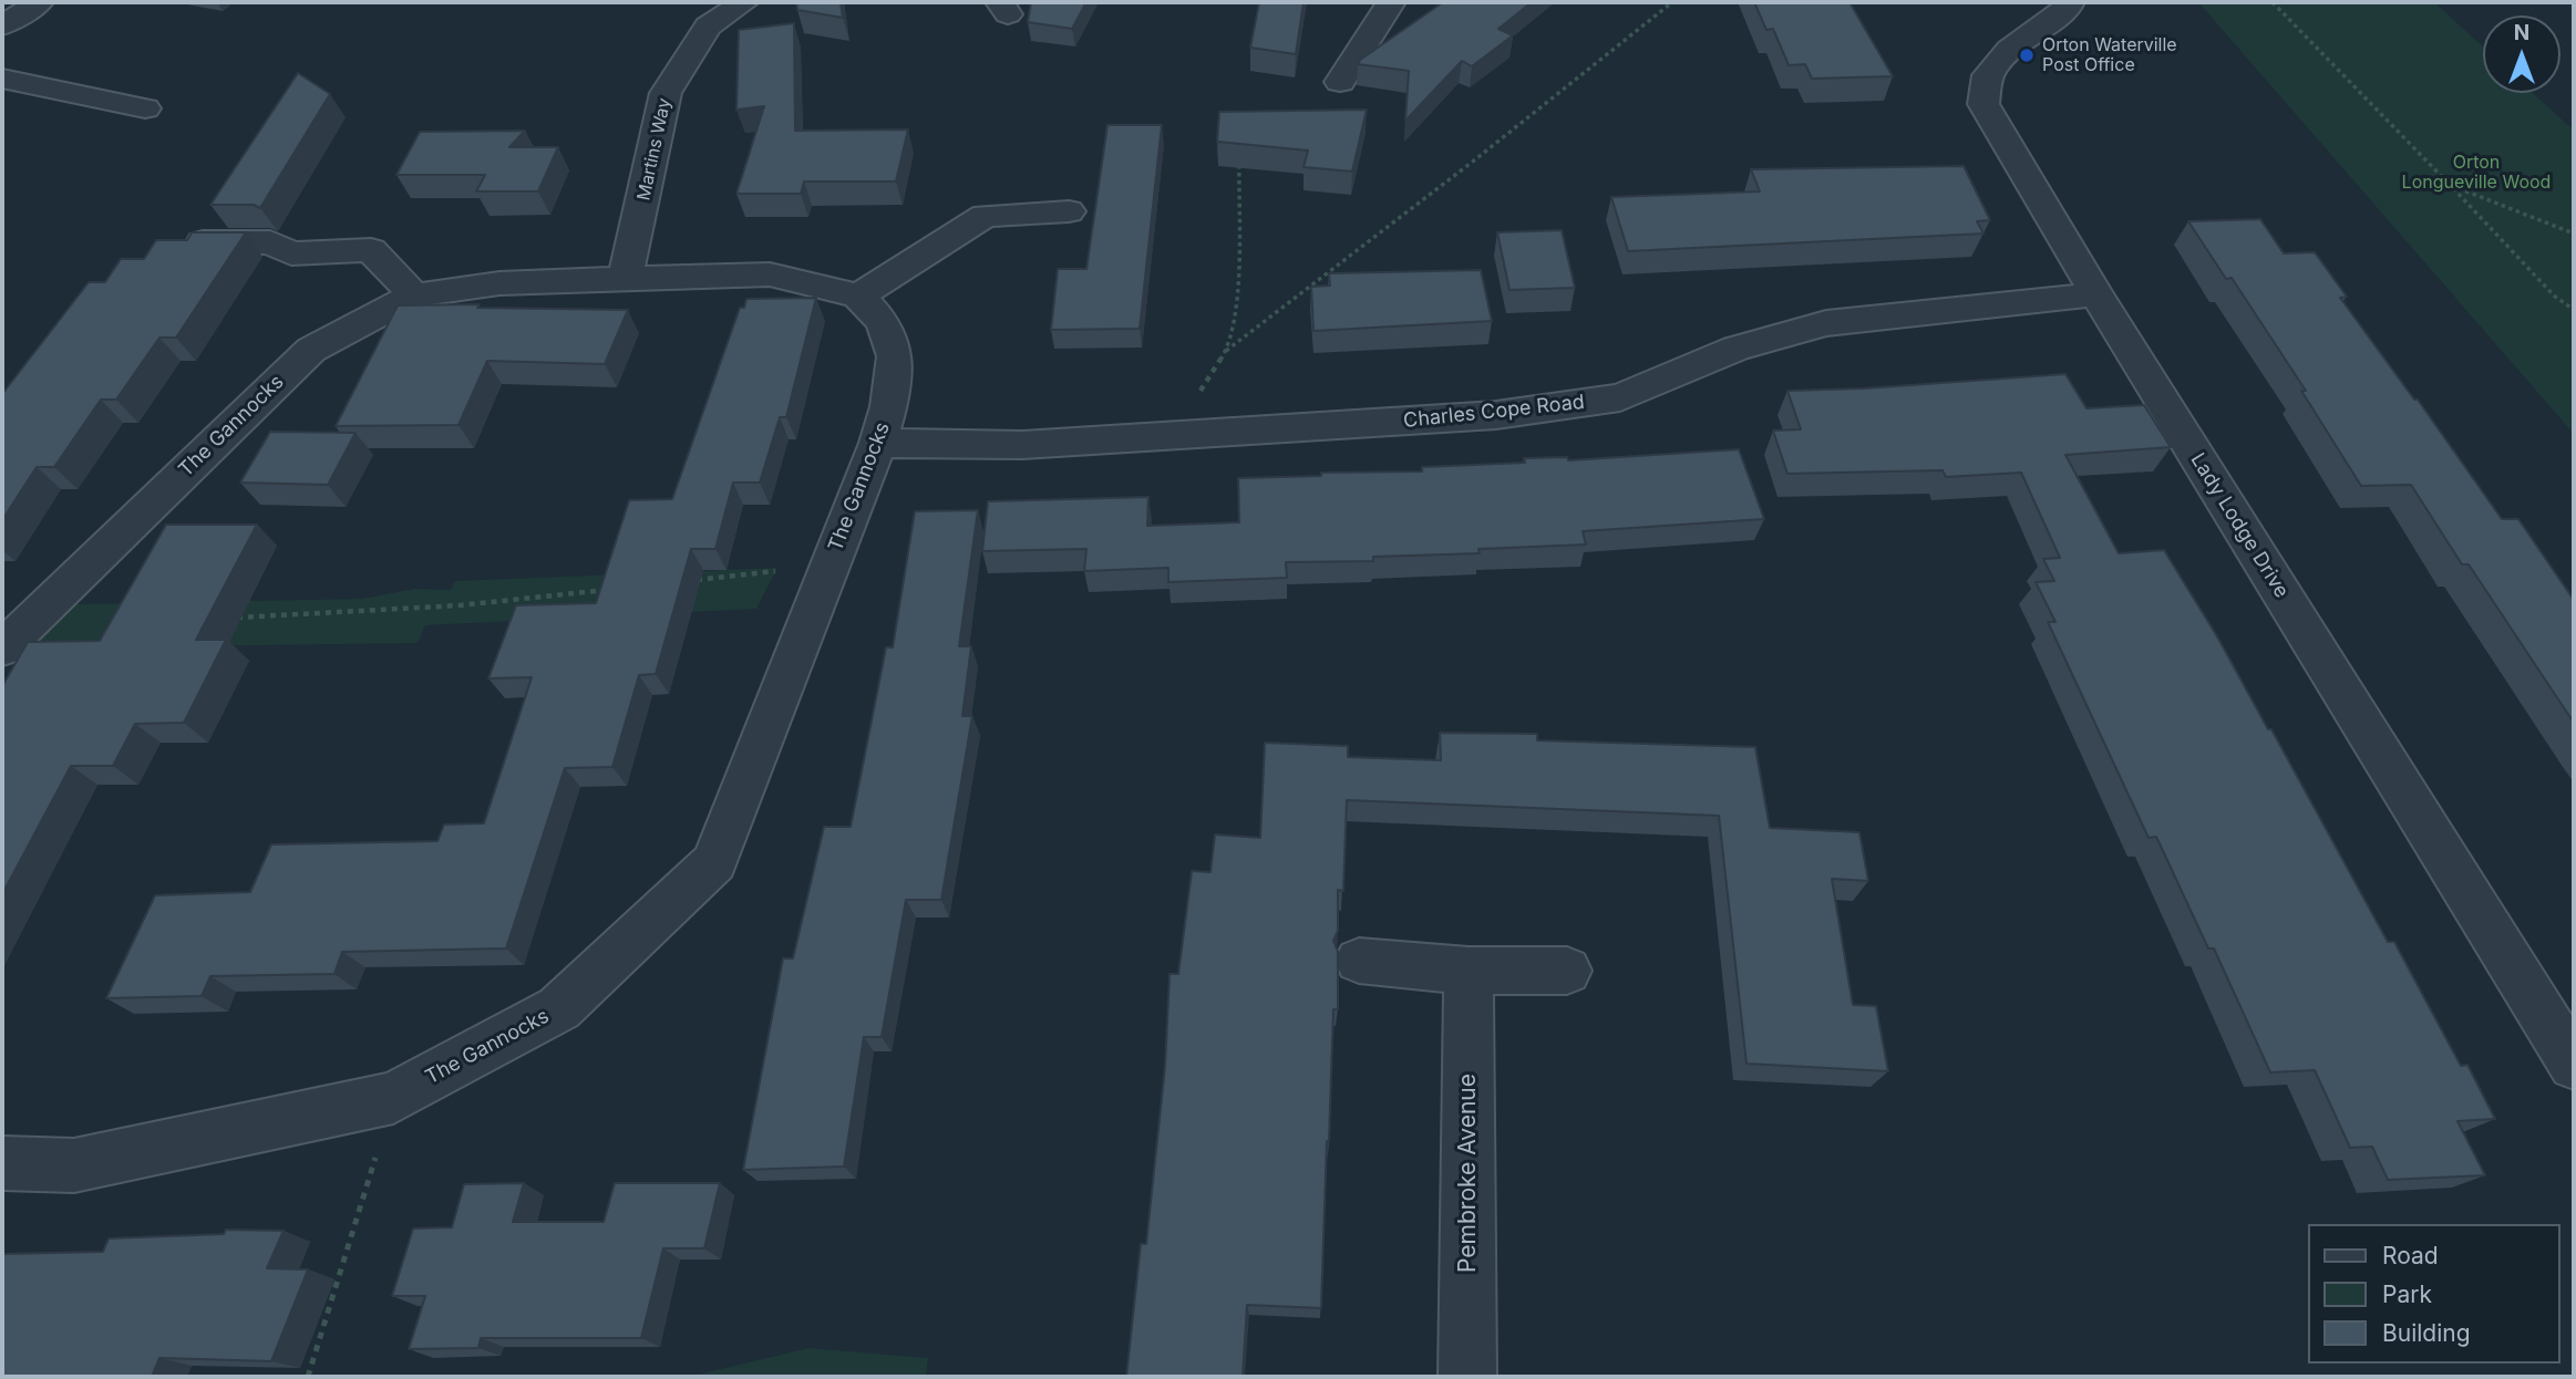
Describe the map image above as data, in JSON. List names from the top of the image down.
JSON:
{
  "streets": {
    "street": [
      "Martins Way",
      "Charles Cope Road",
      "The Gannocks",
      "Lady Lodge Drive",
      "Pembroke Avenue"
    ]
  },
  "crossings": [
    ["Martins Way", "The Gannocks"],
    ["Charles Cope Road", "The Gannocks"],
    ["Charles Cope Road", "Lady Lodge Drive"]
  ],
  "parks": ["Orton Longueville Wood"],
  "places": ["Orton Waterville Post Office"],
  "legend": ["Road", "Park", "Building"],
  "north": "top"
}
